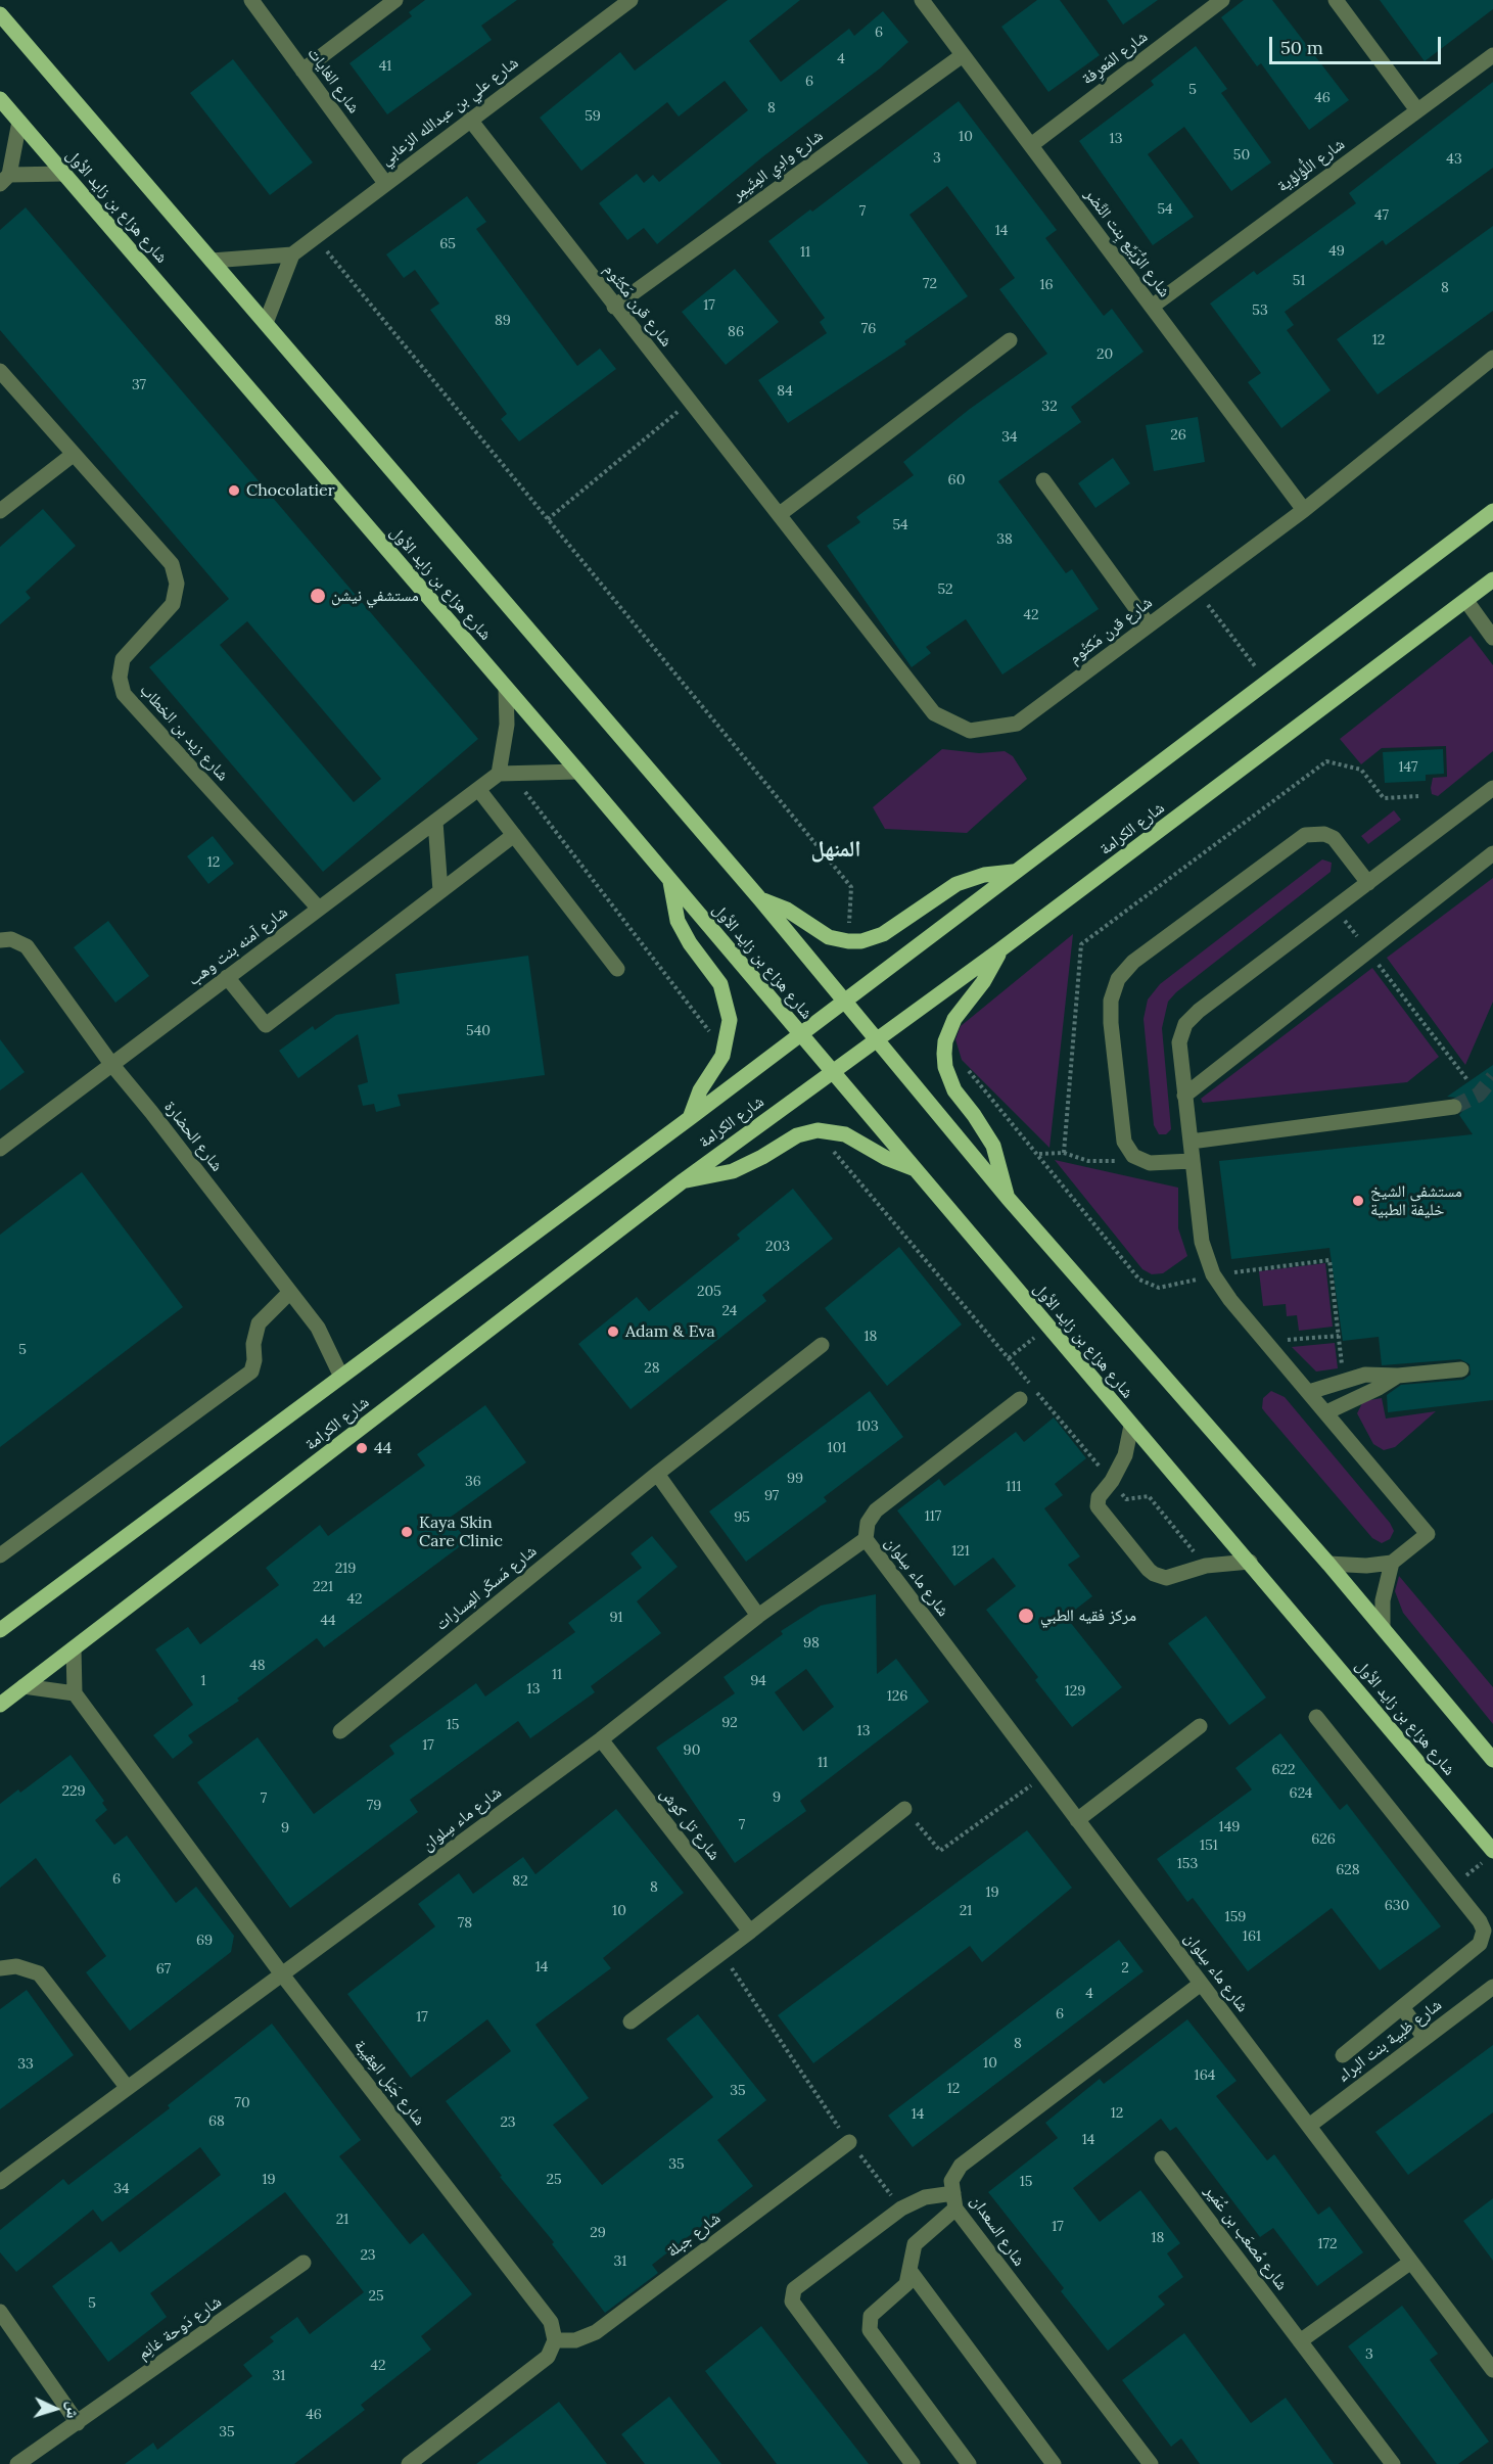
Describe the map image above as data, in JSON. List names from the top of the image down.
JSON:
{
  "streets": {
    "main road": ["شارع هزاع بن زايد الأول", "شارع الكرامة"],
    "street": [
      "شارع المَعرِفة",
      "شارع الغايات",
      "شارع علي بن عبدالله الزعابي",
      "شارع وادِي المِثَيمِر",
      "شارع اللُّؤلؤية",
      "شارع الرُّبَيِّع بِنت النَّضر",
      "شارع قرن مَكتُوم",
      "شارع زيد بن الخطاب",
      "شارع آمنه بنت وهب",
      "شارع الحضارة",
      "شارع ماء سِلوان",
      "شارع مَسكَر المِسارات",
      "شارع تل كوش",
      "شارع ظبية بنت البراء",
      "شارع جَبَل العِقيبة",
      "شارع السعدان",
      "شارع جبلة",
      "شارع مُصعَب بن عُمَير",
      "شارع دَوحة غانِم"
    ]
  },
  "crossings": [
    ["شارع المَعرِفة", "شارع الرُّبَيِّع بِنت النَّضر"],
    ["شارع الغايات", "شارع علي بن عبدالله الزعابي"],
    ["شارع علي بن عبدالله الزعابي", "شارع قرن مَكتُوم"],
    ["شارع وادِي المِثَيمِر", "شارع الرُّبَيِّع بِنت النَّضر"],
    ["شارع وادِي المِثَيمِر", "شارع قرن مَكتُوم"],
    ["شارع اللُّؤلؤية", "شارع الرُّبَيِّع بِنت النَّضر"],
    ["شارع هزاع بن زايد الأول", "شارع الكرامة"],
    ["شارع الرُّبَيِّع بِنت النَّضر", "شارع قرن مَكتُوم"],
    ["شارع زيد بن الخطاب", "شارع آمنه بنت وهب"],
    ["شارع الكرامة", "شارع الحضارة"],
    ["شارع آمنه بنت وهب", "شارع الحضارة"],
    ["شارع ماء سِلوان", "شارع تل كوش"],
    ["شارع ماء سِلوان", "شارع ظبية بنت البراء"],
    ["شارع ماء سِلوان", "شارع جَبَل العِقيبة"],
    ["شارع ماء سِلوان", "شارع السعدان"],
    ["شارع جَبَل العِقيبة", "شارع جبلة"]
  ],
  "districts": ["المنهل"],
  "places": [
    "Chocolatier",
    "مستشفي نيشن",
    "مستشفي الشيخ خليفة الطبية",
    "Adam & Eva",
    "44",
    "Kaya Skin Care Clinic",
    "مركز فقيه الطبي"
  ],
  "house_numbers": [
    "6",
    "4",
    "41",
    "6",
    "5",
    "46",
    "8",
    "59",
    "10",
    "13",
    "50",
    "3",
    "43",
    "54",
    "7",
    "47",
    "14",
    "65",
    "49",
    "11",
    "51",
    "72",
    "16",
    "8",
    "17",
    "53",
    "89",
    "76",
    "86",
    "12",
    "20",
    "37",
    "84",
    "32",
    "26",
    "34",
    "60",
    "54",
    "38",
    "52",
    "42",
    "147",
    "12",
    "540",
    "203",
    "205",
    "24",
    "18",
    "5",
    "28",
    "103",
    "101",
    "99",
    "36",
    "111",
    "97",
    "117",
    "95",
    "121",
    "219",
    "221",
    "42",
    "91",
    "44",
    "98",
    "48",
    "11",
    "1",
    "94",
    "13",
    "129",
    "126",
    "92",
    "15",
    "13",
    "17",
    "90",
    "11",
    "622",
    "229",
    "624",
    "9",
    "7",
    "79",
    "7",
    "149",
    "9",
    "626",
    "151",
    "153",
    "628",
    "6",
    "82",
    "8",
    "19",
    "630",
    "10",
    "21",
    "159",
    "78",
    "161",
    "69",
    "14",
    "2",
    "67",
    "4",
    "6",
    "17",
    "8",
    "10",
    "33",
    "164",
    "12",
    "35",
    "70",
    "12",
    "14",
    "68",
    "23",
    "14",
    "35",
    "19",
    "25",
    "15",
    "34",
    "21",
    "17",
    "29",
    "18",
    "172",
    "23",
    "31",
    "25",
    "5",
    "3",
    "42",
    "31",
    "46",
    "35"
  ],
  "scale_bar": "50 m",
  "north": "right"
}
